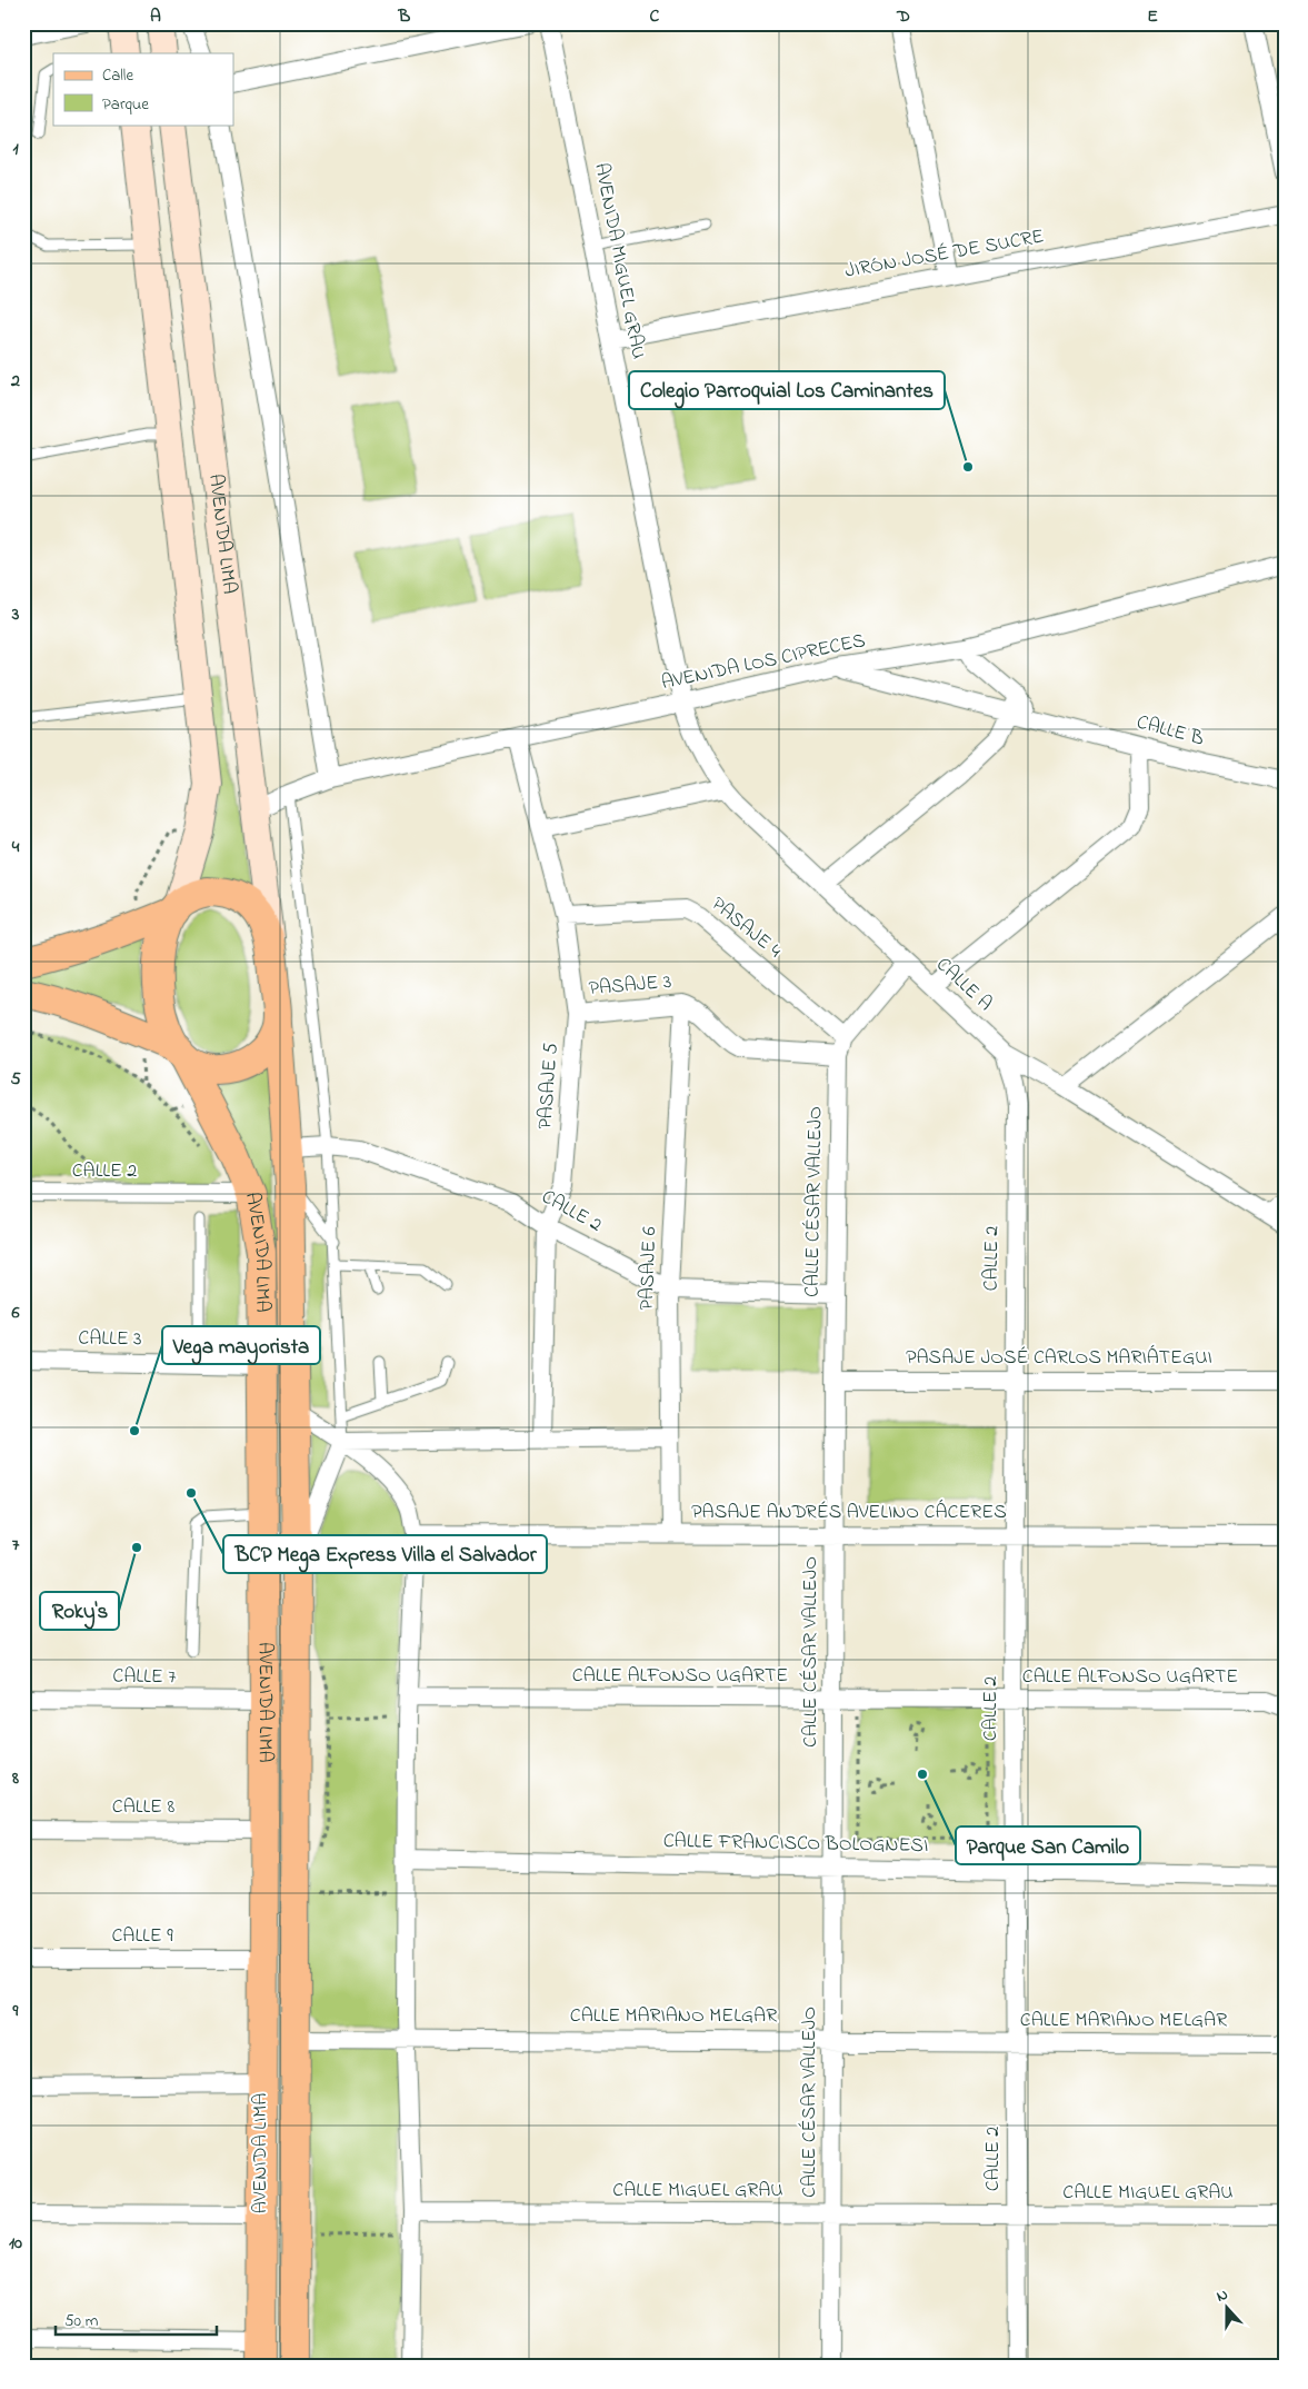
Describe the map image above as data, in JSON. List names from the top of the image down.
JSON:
{
  "streets": {
    "main road": ["AVENIDA LIMA"],
    "street": [
      "JIRÓN JOSÉ DE SUCRE",
      "AVENIDA MIGUEL GRAU",
      "AVENIDA LOS CIPRECES",
      "CALLE B",
      "PASAJE 4",
      "CALLE A",
      "PASAJE 3",
      "PASAJE 5",
      "CALLE 2",
      "CALLE CÉSAR VALLEJO",
      "PASAJE 6",
      "CALLE 3",
      "PASAJE JOSÉ CARLOS MARIÁTEGUI",
      "PASAJE ANDRÉS AVELINO CÁCERES",
      "CALLE ALFONSO UGARTE",
      "CALLE 7",
      "CALLE 8",
      "CALLE FRANCISCO BOLOGNESI",
      "CALLE 9",
      "CALLE MARIANO MELGAR",
      "CALLE MIGUEL GRAU"
    ]
  },
  "crossings": [
    ["JIRÓN JOSÉ DE SUCRE", "AVENIDA MIGUEL GRAU"],
    ["AVENIDA MIGUEL GRAU", "AVENIDA LOS CIPRECES"],
    ["AVENIDA MIGUEL GRAU", "CALLE A"],
    ["AVENIDA LIMA", "AVENIDA LOS CIPRECES"],
    ["AVENIDA LIMA", "CALLE 2"],
    ["AVENIDA LIMA", "CALLE 3"],
    ["AVENIDA LIMA", "CALLE 7"],
    ["AVENIDA LIMA", "CALLE 8"],
    ["AVENIDA LIMA", "CALLE 9"],
    ["AVENIDA LIMA", "CALLE MARIANO MELGAR"],
    ["AVENIDA LOS CIPRECES", "CALLE B"],
    ["AVENIDA LOS CIPRECES", "CALLE A"],
    ["AVENIDA LOS CIPRECES", "PASAJE 5"],
    ["PASAJE 4", "PASAJE 3"],
    ["PASAJE 4", "PASAJE 5"],
    ["PASAJE 4", "CALLE CÉSAR VALLEJO"],
    ["CALLE A", "CALLE 2"],
    ["PASAJE 3", "PASAJE 5"],
    ["PASAJE 3", "CALLE CÉSAR VALLEJO"],
    ["PASAJE 3", "PASAJE 6"],
    ["PASAJE 5", "CALLE 2"],
    ["CALLE 2", "CALLE CÉSAR VALLEJO"],
    ["CALLE 2", "PASAJE 6"],
    ["CALLE 2", "PASAJE JOSÉ CARLOS MARIÁTEGUI"],
    ["CALLE 2", "PASAJE ANDRÉS AVELINO CÁCERES"],
    ["CALLE 2", "CALLE ALFONSO UGARTE"],
    ["CALLE 2", "CALLE FRANCISCO BOLOGNESI"],
    ["CALLE 2", "CALLE MARIANO MELGAR"],
    ["CALLE 2", "CALLE MIGUEL GRAU"],
    ["CALLE CÉSAR VALLEJO", "PASAJE JOSÉ CARLOS MARIÁTEGUI"],
    ["CALLE CÉSAR VALLEJO", "PASAJE ANDRÉS AVELINO CÁCERES"],
    ["CALLE CÉSAR VALLEJO", "CALLE ALFONSO UGARTE"],
    ["CALLE CÉSAR VALLEJO", "CALLE FRANCISCO BOLOGNESI"],
    ["CALLE CÉSAR VALLEJO", "CALLE MARIANO MELGAR"],
    ["CALLE CÉSAR VALLEJO", "CALLE MIGUEL GRAU"],
    ["PASAJE 6", "PASAJE ANDRÉS AVELINO CÁCERES"]
  ],
  "places": [
    "Colegio Parroquial Los Caminantes",
    "Vega mayorista",
    "BCP Mega Express Villa el Salvador",
    "Roky's",
    "Parque San Camilo"
  ],
  "legend": ["Calle", "Parque"],
  "scale_bar": "50 m",
  "north": "top",
  "grid": {
    "columns": [
      "A",
      "B",
      "C",
      "D",
      "E"
    ],
    "rows": [
      "1",
      "2",
      "3",
      "4",
      "5",
      "6",
      "7",
      "8",
      "9",
      "10"
    ]
  }
}
